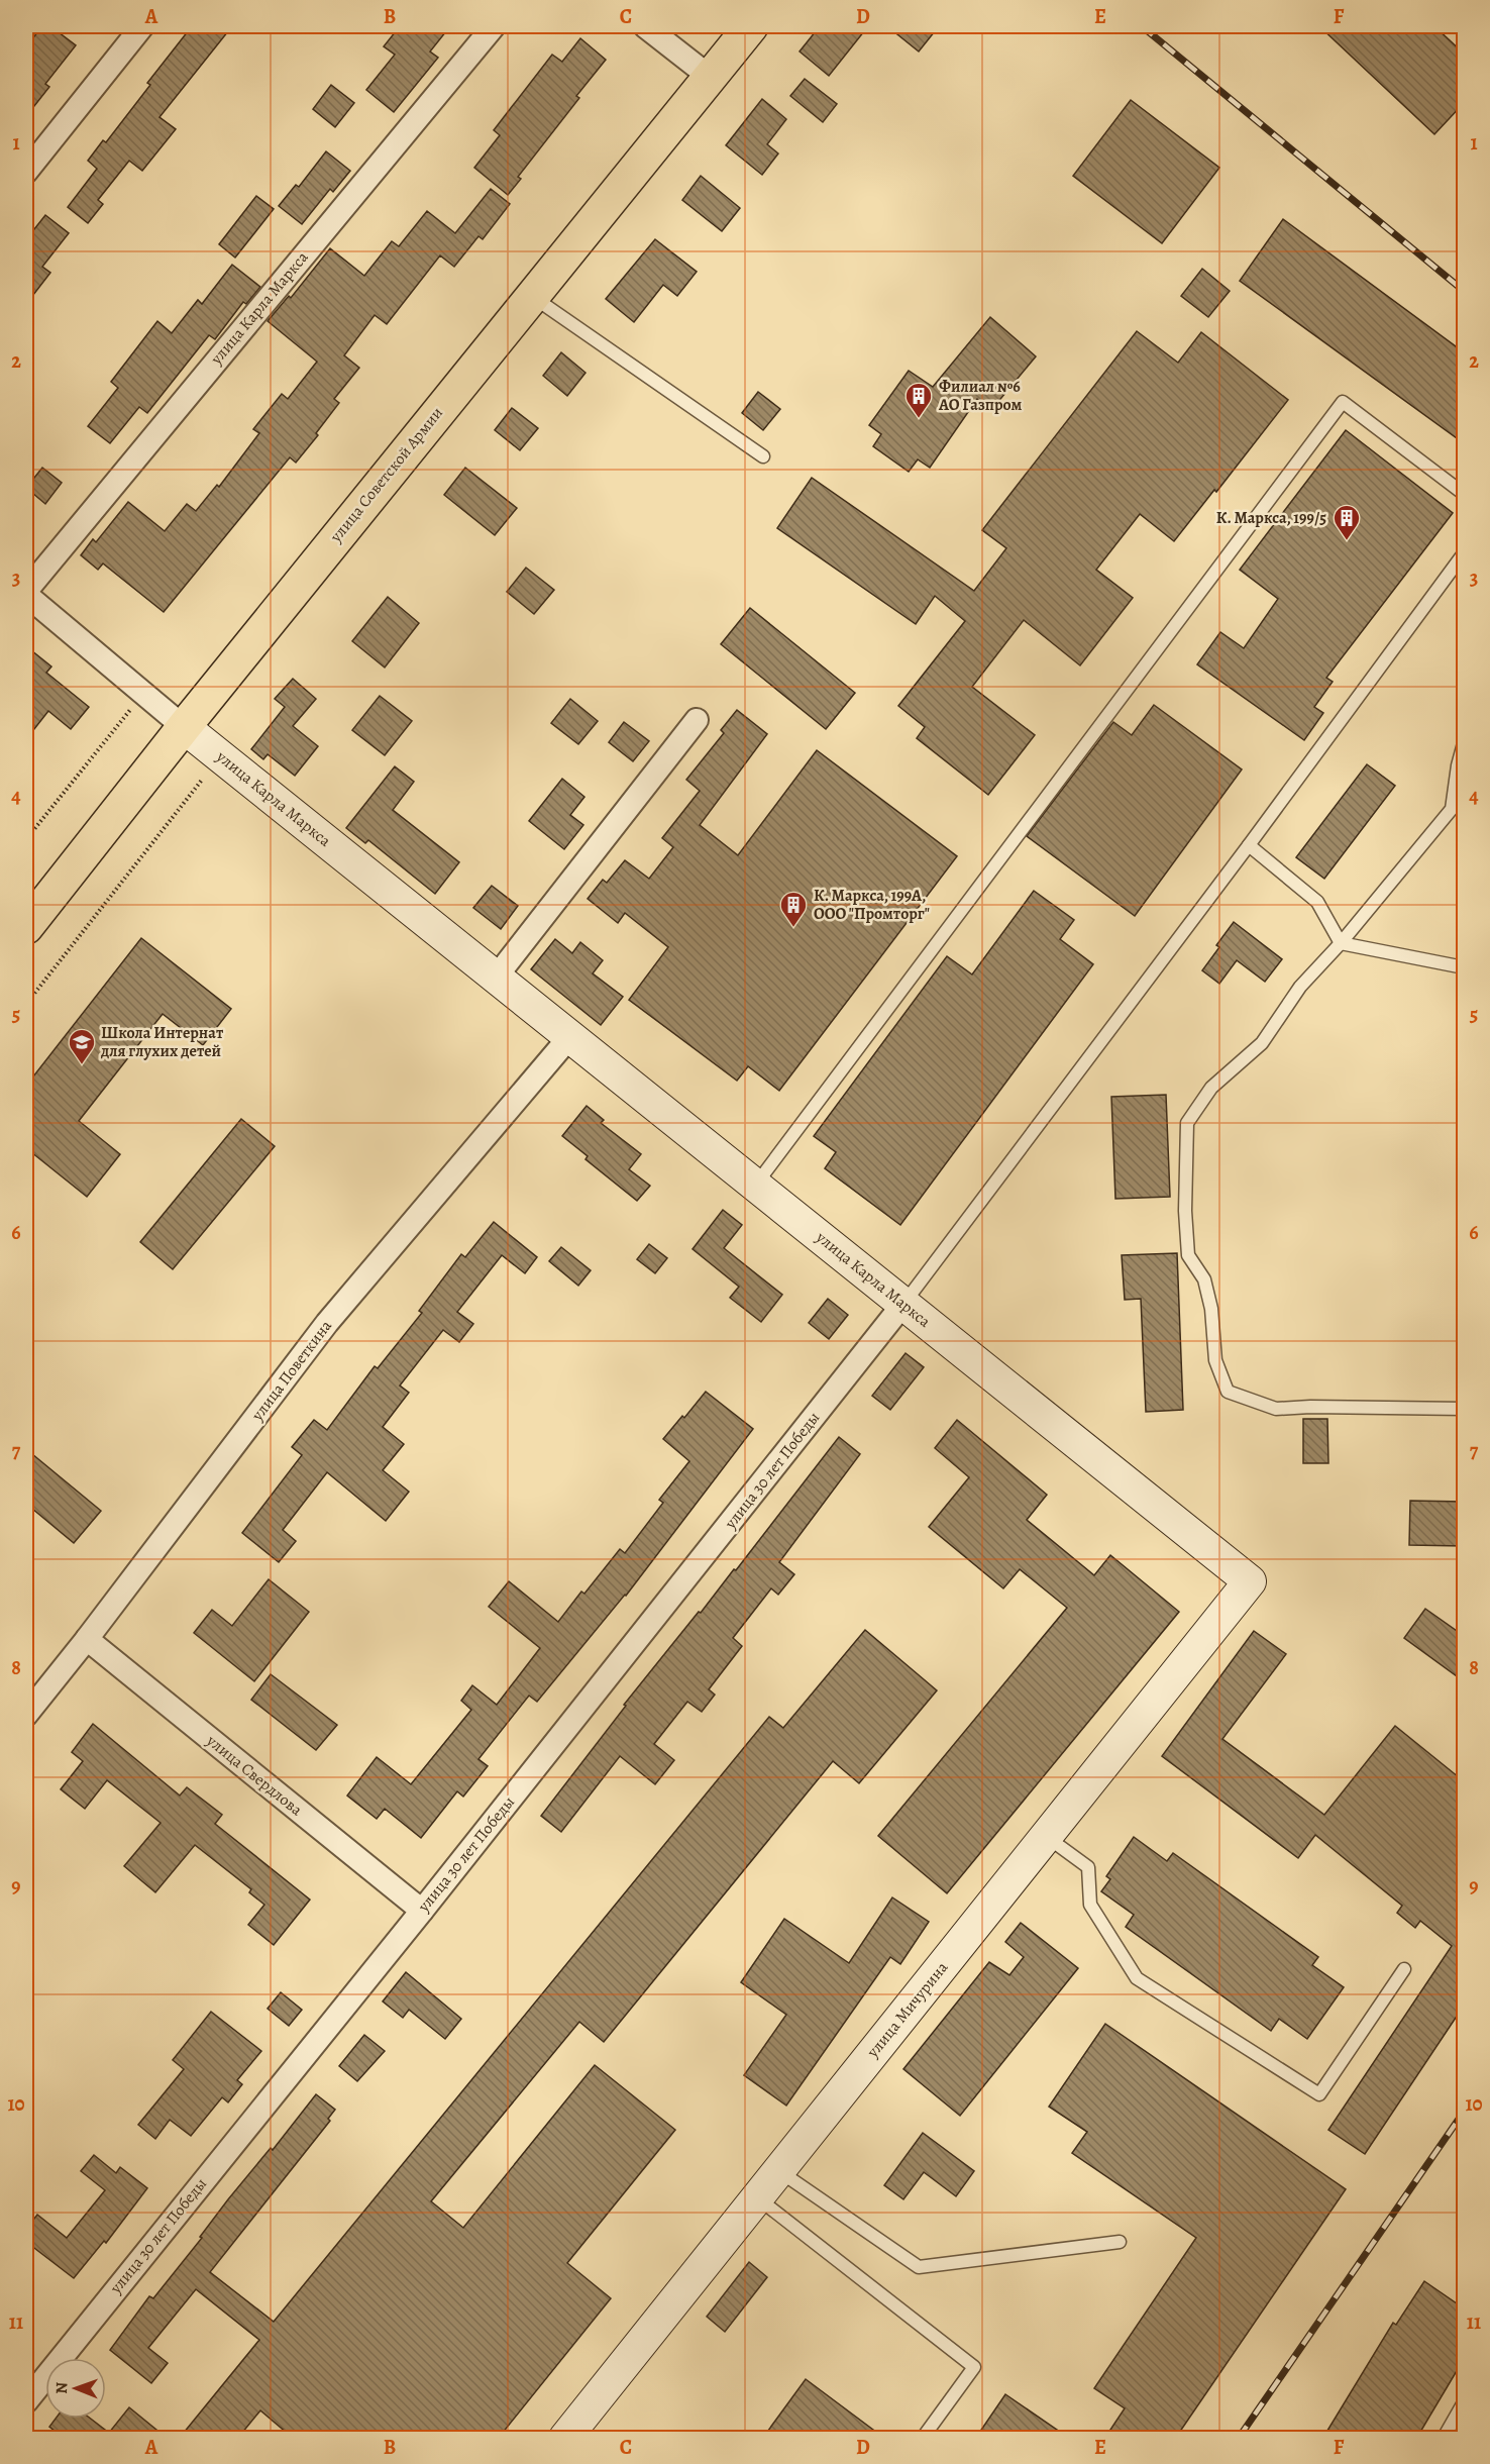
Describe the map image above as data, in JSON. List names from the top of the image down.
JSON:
{
  "streets": {
    "main road": ["улица Советской Армии"],
    "street": [
      "улица Карла Маркса",
      "улица Поветкина",
      "улица 30 лет Победы",
      "улица Свердлова",
      "улица Мичурина"
    ]
  },
  "crossings": [
    ["улица Карла Маркса", "улица Советской Армии"],
    ["улица Карла Маркса", "улица Поветкина"],
    ["улица Карла Маркса", "улица 30 лет Победы"],
    ["улица Карла Маркса", "улица Мичурина"],
    ["улица Поветкина", "улица Свердлова"],
    ["улица 30 лет Победы", "улица Свердлова"]
  ],
  "places": {
    "building": ["Филиал №6 АО Газпром", "К. Маркса, 199/5", "К. Маркса, 199А, ООО \"Промторг\""],
    "school or university": ["Школа Интернат для глухих детей"]
  },
  "north": "left",
  "grid": {
    "columns": [
      "A",
      "B",
      "C",
      "D",
      "E",
      "F"
    ],
    "rows": [
      "1",
      "2",
      "3",
      "4",
      "5",
      "6",
      "7",
      "8",
      "9",
      "10",
      "11"
    ]
  }
}
